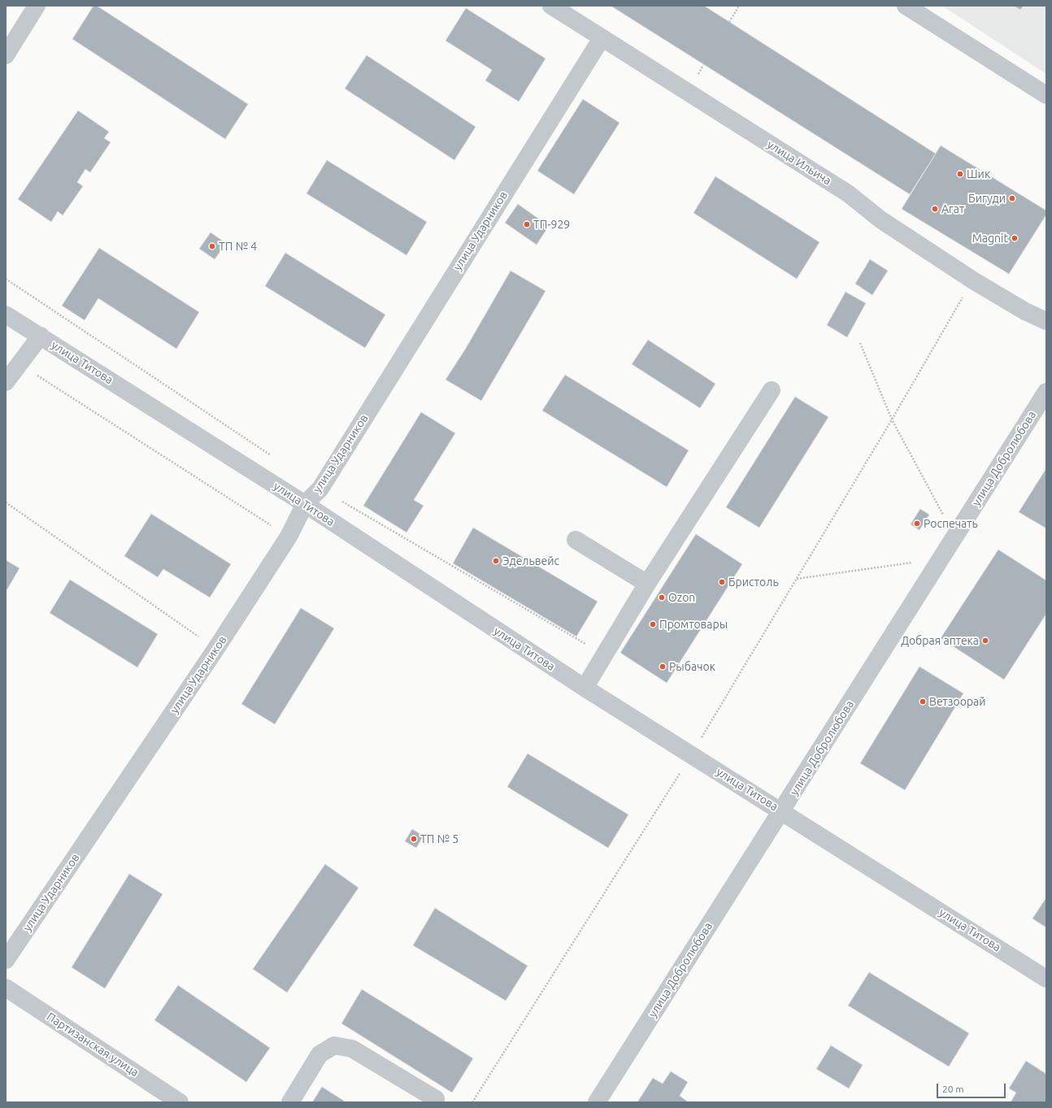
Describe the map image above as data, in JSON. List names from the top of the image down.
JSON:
{
  "streets": {
    "street": [
      "улица Ильича",
      "улица Ударников",
      "улица Титова",
      "улица Добролюбова",
      "Партизанская улица"
    ]
  },
  "crossings": [
    ["улица Ильича", "улица Ударников"],
    ["улица Ударников", "улица Титова"],
    ["улица Титова", "улица Добролюбова"]
  ],
  "places": [
    "Шик",
    "Бигуди",
    "Агат",
    "ТП-929",
    "Magnit",
    "ТП № 4",
    "Роспечать",
    "Эдельвейс",
    "Бристоль",
    "Ozon",
    "Промтовары",
    "Добрая аптека",
    "Рыбачок",
    "Ветзоорай",
    "ТП № 5"
  ],
  "scale_bar": "20 m"
}
